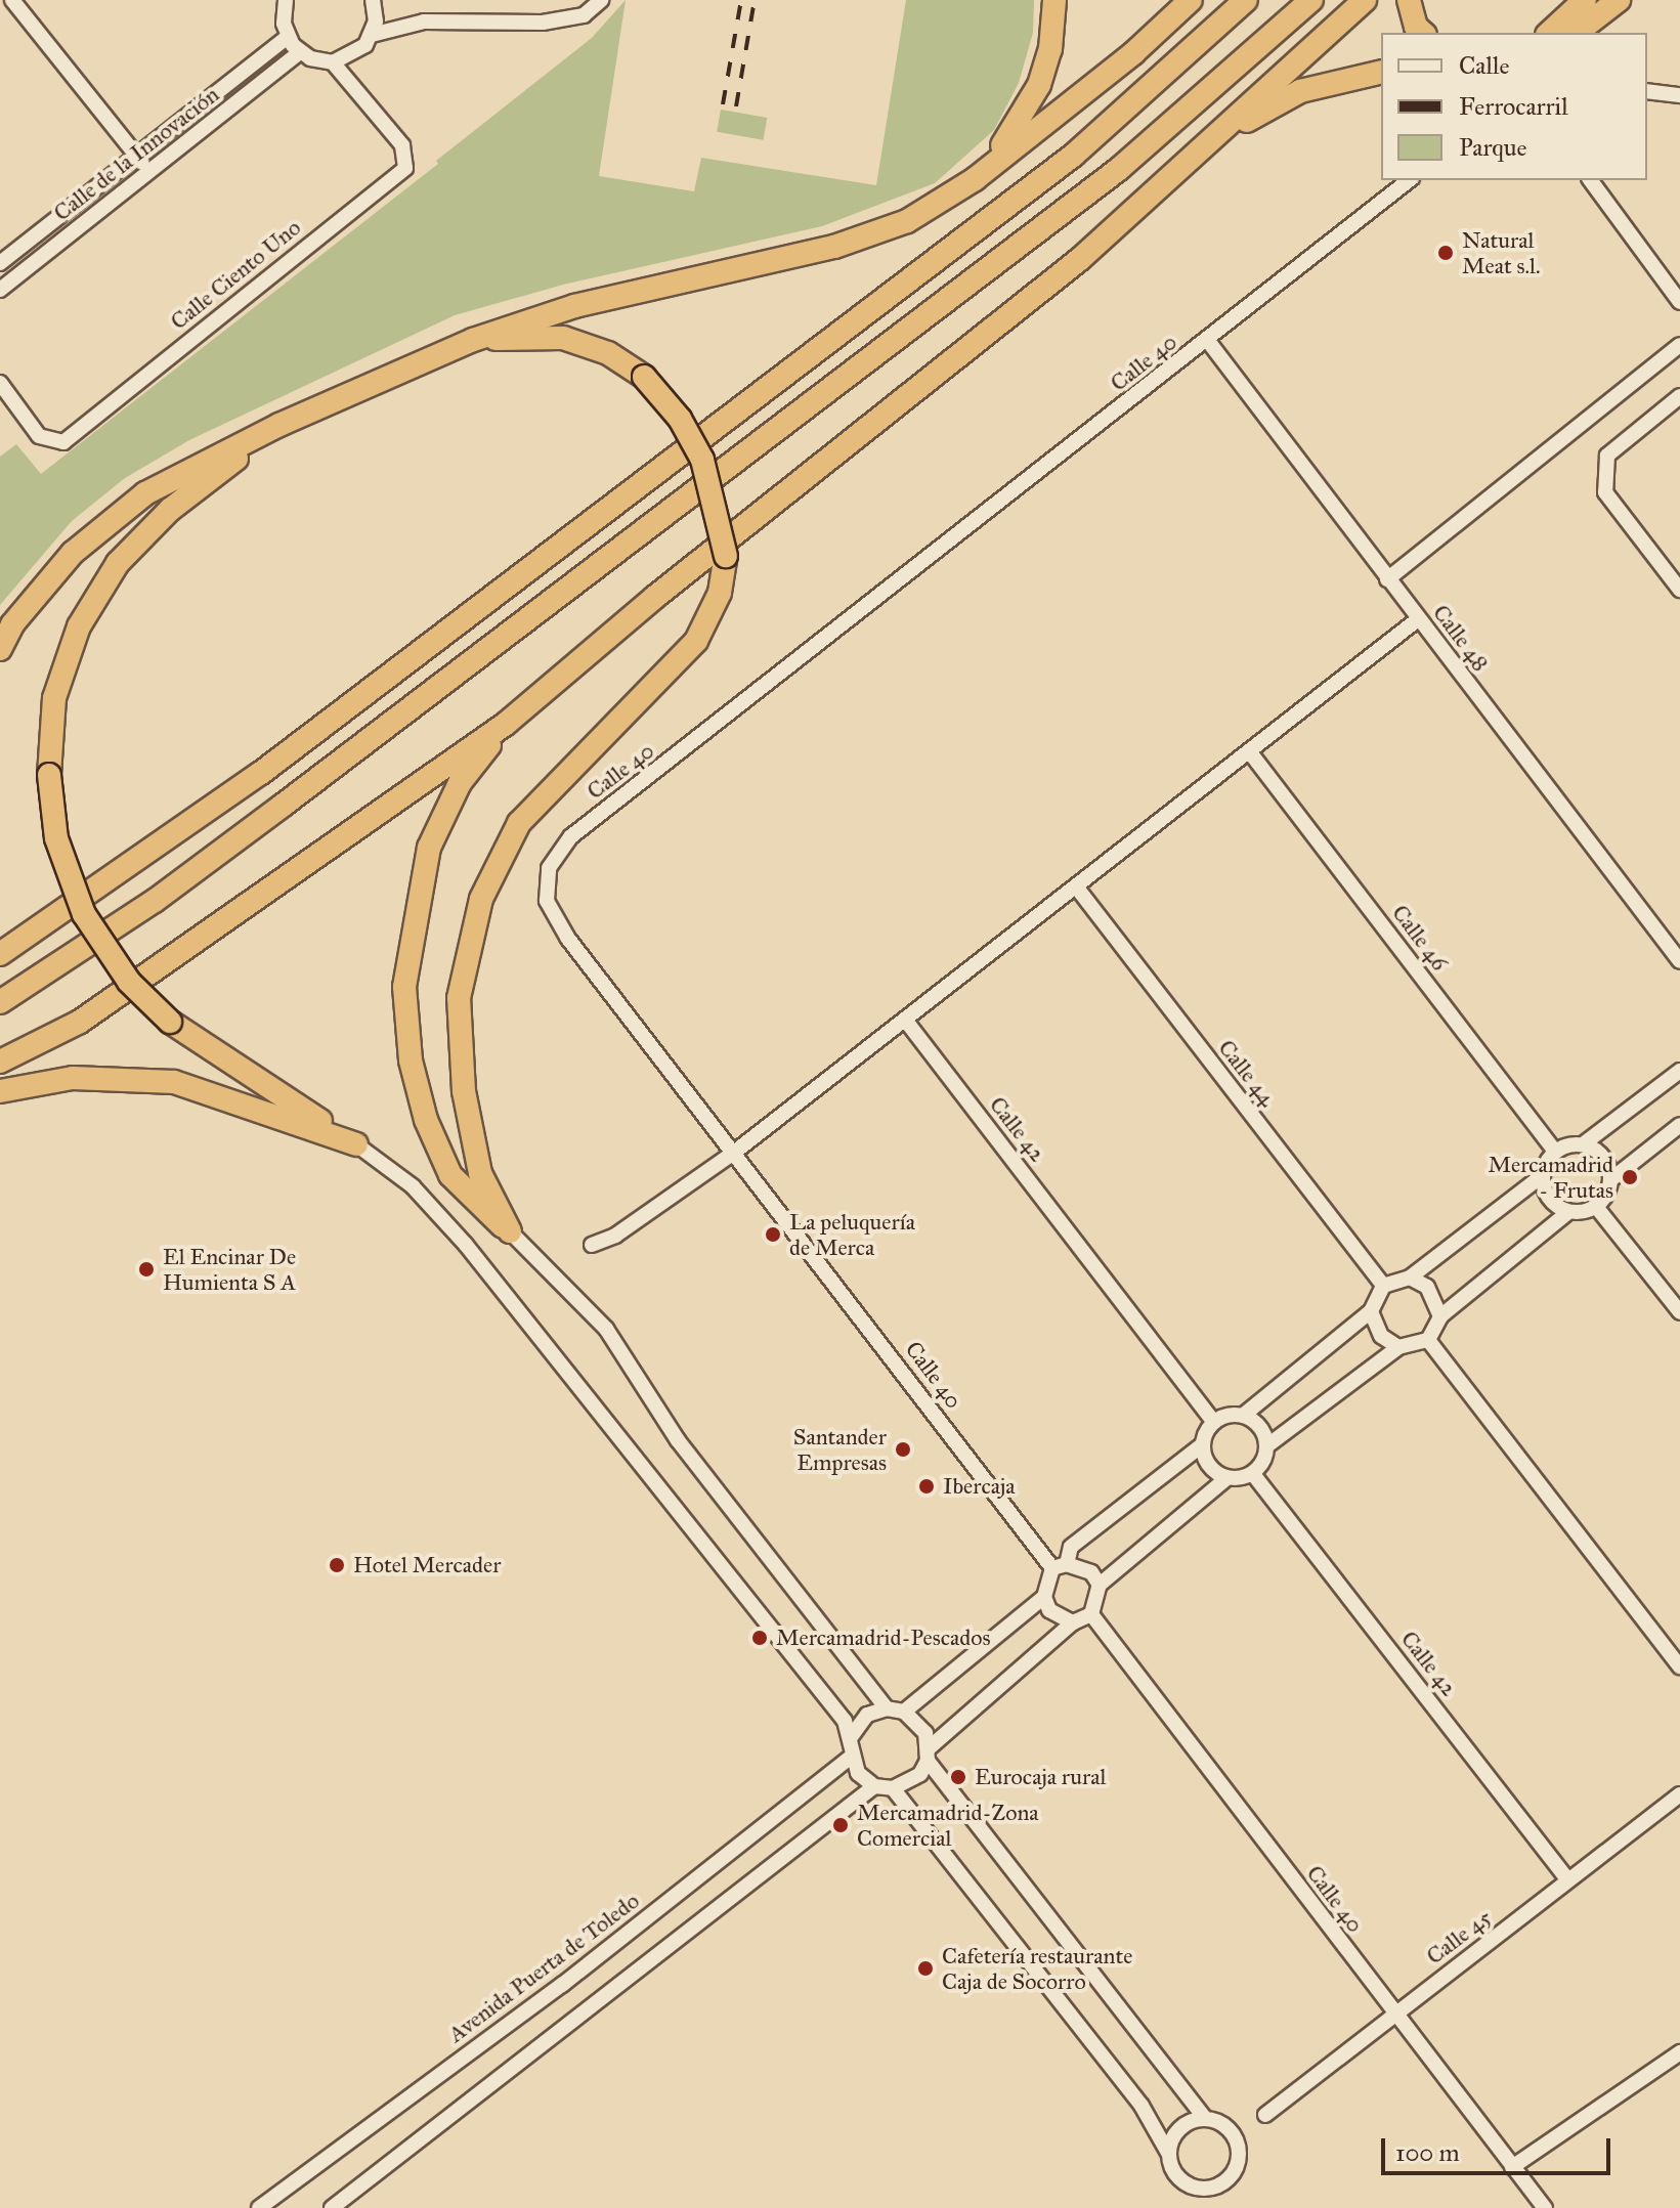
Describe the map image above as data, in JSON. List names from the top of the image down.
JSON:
{
  "streets": {
    "street": [
      "Calle de la Innovación",
      "Calle Ciento Uno",
      "Calle 40",
      "Calle 48",
      "Calle 46",
      "Calle 44",
      "Calle 42",
      "Calle 45",
      "Avenida Puerta de Toledo"
    ]
  },
  "crossings": [
    ["Calle 40", "Calle 48"],
    ["Calle 40", "Calle 45"],
    ["Calle 42", "Calle 45"]
  ],
  "places": [
    "Natural Meat s.l.",
    "Mercamadrid - Frutas",
    "La peluquería de Merca",
    "El Encinar De Humienta S A",
    "Santander Empresas",
    "Ibercaja",
    "Hotel Mercader",
    "Mercamadrid-Pescados",
    "Eurocaja rural",
    "Mercamadrid-Zona Comercial",
    "Cafetería restaurante Caja de Socorro"
  ],
  "legend": ["Calle", "Ferrocarril", "Parque"],
  "scale_bar": "100 m"
}
